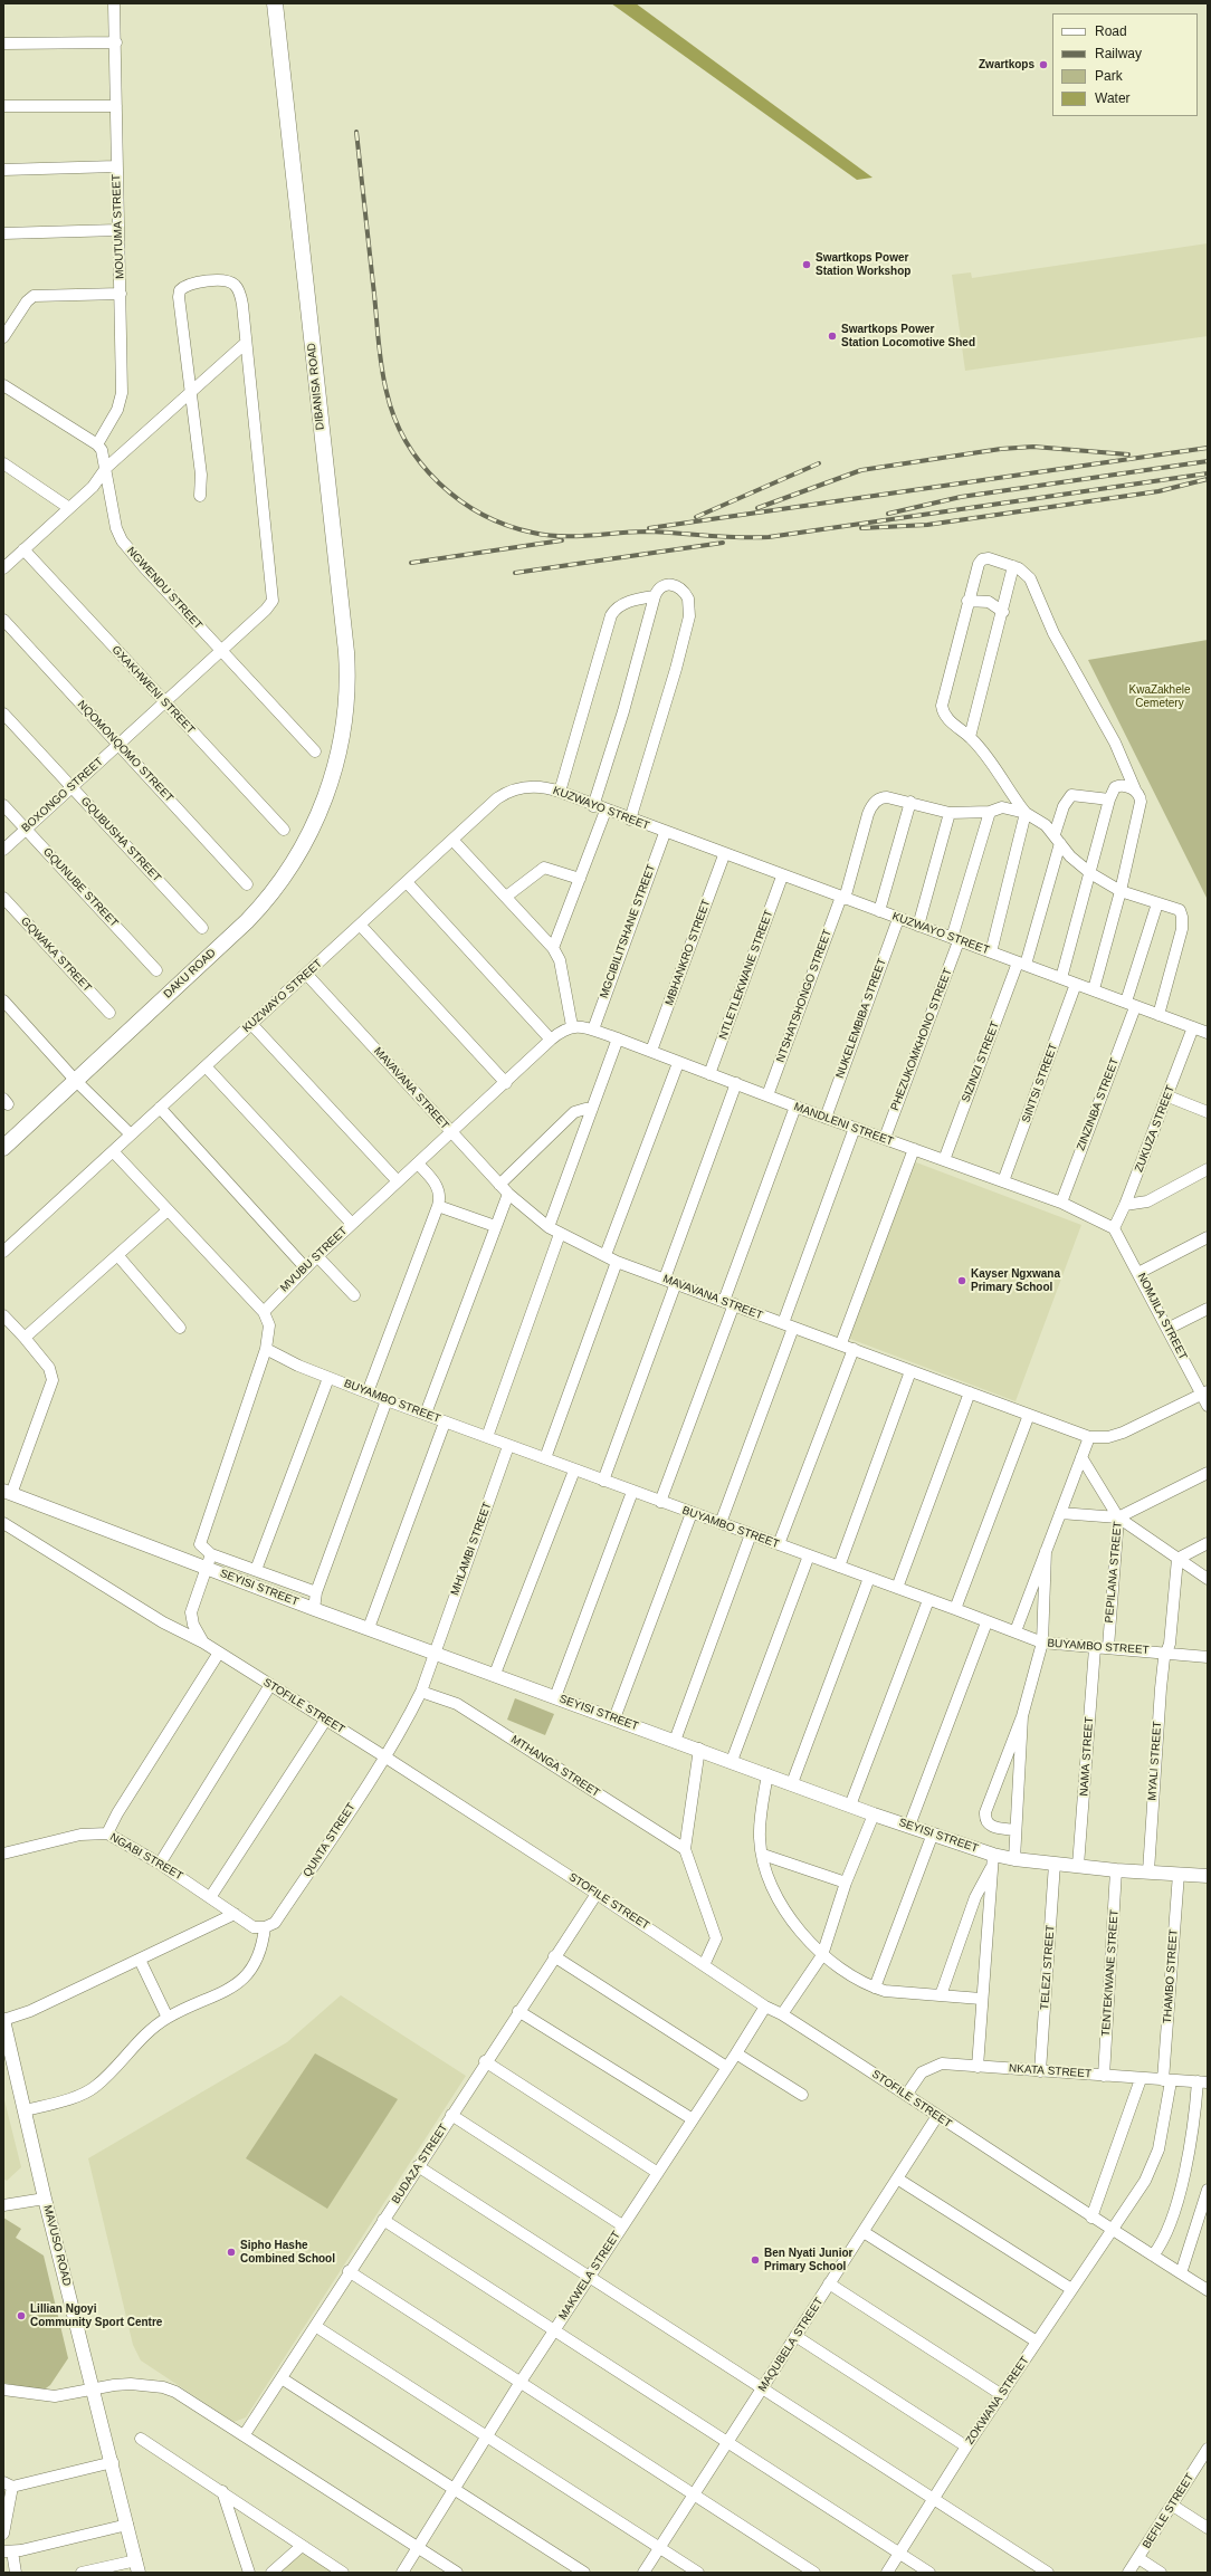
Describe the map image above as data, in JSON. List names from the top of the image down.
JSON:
{
  "streets": {
    "main road": ["DIBANISA ROAD", "DAKU ROAD"],
    "street": [
      "MOUTUMA STREET",
      "NGWENDU STREET",
      "GXAKHWENI STREET",
      "NQOMONQOMO STREET",
      "BOXONGO STREET",
      "KUZWAYO STREET",
      "GQUBUSHA STREET",
      "GQUNUBE STREET",
      "MGCIBILITSHANE STREET",
      "MBHANKRO STREET",
      "GQWAKA STREET",
      "NTLETLEKWANE STREET",
      "NTSHATSHONGO STREET",
      "NUKELEMBIBA STREET",
      "PHEZUKOMKHONO STREET",
      "SIZINZI STREET",
      "SINTSI STREET",
      "MAVAVANA STREET",
      "ZINZINBA STREET",
      "MANDLENI STREET",
      "ZUKUZA STREET",
      "MVUBU STREET",
      "NOMJILA STREET",
      "BUYAMBO STREET",
      "MHLAMBI STREET",
      "PEPILANA STREET",
      "SEYISI STREET",
      "STOFILE STREET",
      "NAMA STREET",
      "MYALI STREET",
      "MTHANGA STREET",
      "QUNTA STREET",
      "NGABI STREET",
      "TELEZI STREET",
      "TENTEKIWANE STREET",
      "THAMBO STREET",
      "NKATA STREET",
      "BUDAZA STREET",
      "MAVUSO ROAD",
      "MAKWELA STREET",
      "MAQUBELA STREET",
      "ZOKWANA STREET",
      "BEFILE STREET"
    ]
  },
  "crossings": [
    ["MOUTUMA STREET", "NGWENDU STREET"],
    ["DIBANISA ROAD", "DAKU ROAD"],
    ["NGWENDU STREET", "BOXONGO STREET"],
    ["GXAKHWENI STREET", "BOXONGO STREET"],
    ["NQOMONQOMO STREET", "BOXONGO STREET"],
    ["BOXONGO STREET", "GQUBUSHA STREET"],
    ["BOXONGO STREET", "GQUNUBE STREET"],
    ["KUZWAYO STREET", "MGCIBILITSHANE STREET"],
    ["KUZWAYO STREET", "MBHANKRO STREET"],
    ["KUZWAYO STREET", "NTLETLEKWANE STREET"],
    ["KUZWAYO STREET", "NTSHATSHONGO STREET"],
    ["KUZWAYO STREET", "NUKELEMBIBA STREET"],
    ["KUZWAYO STREET", "PHEZUKOMKHONO STREET"],
    ["KUZWAYO STREET", "SIZINZI STREET"],
    ["KUZWAYO STREET", "SINTSI STREET"],
    ["KUZWAYO STREET", "MAVAVANA STREET"],
    ["KUZWAYO STREET", "ZINZINBA STREET"],
    ["KUZWAYO STREET", "ZUKUZA STREET"],
    ["MGCIBILITSHANE STREET", "MANDLENI STREET"],
    ["MBHANKRO STREET", "MANDLENI STREET"],
    ["NTLETLEKWANE STREET", "MANDLENI STREET"],
    ["NTSHATSHONGO STREET", "PHEZUKOMKHONO STREET"],
    ["NTSHATSHONGO STREET", "MANDLENI STREET"],
    ["NUKELEMBIBA STREET", "MANDLENI STREET"],
    ["PHEZUKOMKHONO STREET", "MANDLENI STREET"],
    ["SIZINZI STREET", "MANDLENI STREET"],
    ["SINTSI STREET", "MANDLENI STREET"],
    ["MAVAVANA STREET", "MVUBU STREET"],
    ["MAVAVANA STREET", "NOMJILA STREET"],
    ["ZINZINBA STREET", "MANDLENI STREET"],
    ["MANDLENI STREET", "ZUKUZA STREET"],
    ["MANDLENI STREET", "MVUBU STREET"],
    ["MANDLENI STREET", "NOMJILA STREET"],
    ["ZUKUZA STREET", "NOMJILA STREET"],
    ["BUYAMBO STREET", "MHLAMBI STREET"],
    ["BUYAMBO STREET", "PEPILANA STREET"],
    ["BUYAMBO STREET", "NAMA STREET"],
    ["BUYAMBO STREET", "MYALI STREET"],
    ["MHLAMBI STREET", "SEYISI STREET"],
    ["MHLAMBI STREET", "MTHANGA STREET"],
    ["MHLAMBI STREET", "QUNTA STREET"],
    ["SEYISI STREET", "NAMA STREET"],
    ["SEYISI STREET", "MYALI STREET"],
    ["SEYISI STREET", "TELEZI STREET"],
    ["SEYISI STREET", "TENTEKIWANE STREET"],
    ["SEYISI STREET", "THAMBO STREET"],
    ["STOFILE STREET", "QUNTA STREET"],
    ["STOFILE STREET", "THAMBO STREET"],
    ["STOFILE STREET", "NKATA STREET"],
    ["STOFILE STREET", "BUDAZA STREET"],
    ["STOFILE STREET", "MAKWELA STREET"],
    ["STOFILE STREET", "MAQUBELA STREET"],
    ["STOFILE STREET", "ZOKWANA STREET"],
    ["MTHANGA STREET", "QUNTA STREET"],
    ["QUNTA STREET", "NGABI STREET"],
    ["TELEZI STREET", "NKATA STREET"],
    ["TENTEKIWANE STREET", "NKATA STREET"],
    ["THAMBO STREET", "NKATA STREET"],
    ["THAMBO STREET", "ZOKWANA STREET"]
  ],
  "parks": ["KwaZakhele Cemetery"],
  "places": [
    "Zwartkops",
    "Swartkops Power Station Workshop",
    "Swartkops Power Station Locomotive Shed",
    "Kayser Ngxwana Primary School",
    "Sipho Hashe Combined School",
    "Ben Nyati Junior Primary School",
    "Lillian Ngoyi Community Sport Centre"
  ],
  "legend": [
    "Road",
    "Railway",
    "Park",
    "Water"
  ]
}
